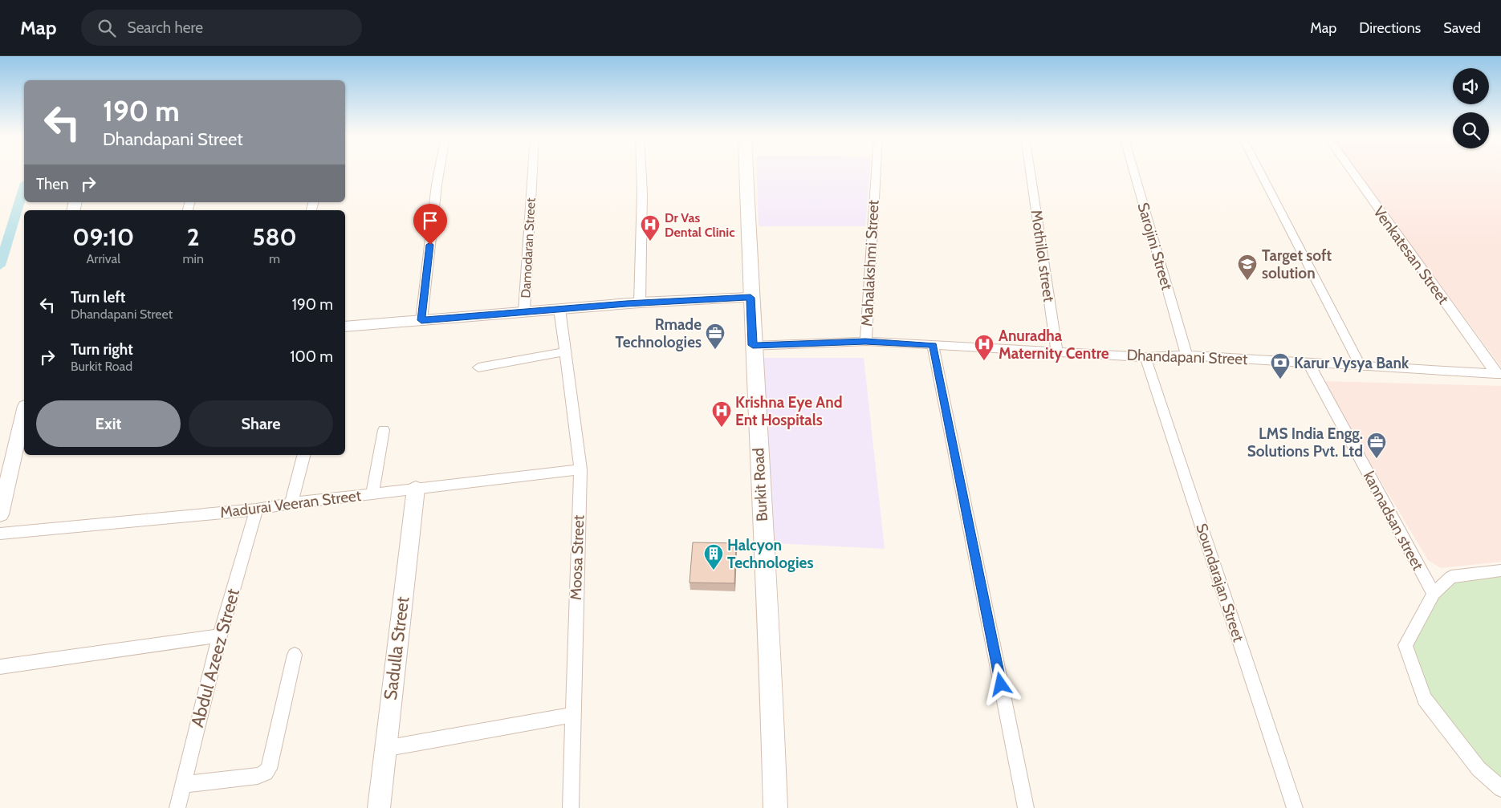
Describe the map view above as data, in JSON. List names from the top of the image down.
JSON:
{
  "streets": {
    "main road": ["Burkit Road"],
    "street": [
      "Sarojini Street",
      "Damodaran Street",
      "Venkatesan Street",
      "Mothilol street",
      "Mahalakshmi Street",
      "Dhandapani Street",
      "Madurai Veeran Street",
      "kannadsan street",
      "Moosa Street",
      "Soundarajan Street",
      "Sadulla Street",
      "Abdul Azeez Street"
    ]
  },
  "crossings": [
    ["Sarojini Street", "Dhandapani Street"],
    ["Venkatesan Street", "Dhandapani Street"],
    ["Mothilol street", "Dhandapani Street"],
    ["Mahalakshmi Street", "Dhandapani Street"],
    ["Dhandapani Street", "Burkit Road"],
    ["Dhandapani Street", "kannadsan street"],
    ["Dhandapani Street", "Soundarajan Street"],
    ["Madurai Veeran Street", "Moosa Street"],
    ["Madurai Veeran Street", "Sadulla Street"],
    ["Madurai Veeran Street", "Abdul Azeez Street"]
  ],
  "places": {
    "hospital": ["Dr Vas Dental Clinic", "Anuradha Maternity Centre", "Krishna Eye And Ent Hospitals"],
    "school or university": ["Target soft solution"],
    "office": ["Rmade Technologies", "LMS India Engg. Solutions Pvt. Ltd"],
    "bank": ["Karur Vysya Bank"],
    "building": ["Halcyon Technologies"]
  },
  "page": {
    "header": "Map",
    "search": "Search here",
    "nav": ["Map", "Directions", "Saved"],
    "turn": ["190 m", "Dhandapani Street"],
    "then": "Then",
    "eta": [
      "09:10",
      "Arrival",
      "2",
      "min",
      "580",
      "m"
    ],
    "list": [
      {
        "name": "Turn left",
        "note": "Dhandapani Street",
        "value": "190 m"
      },
      {
        "name": "Turn right",
        "note": "Burkit Road",
        "value": "100 m"
      }
    ],
    "buttons": ["Exit", "Share"]
  }
}
